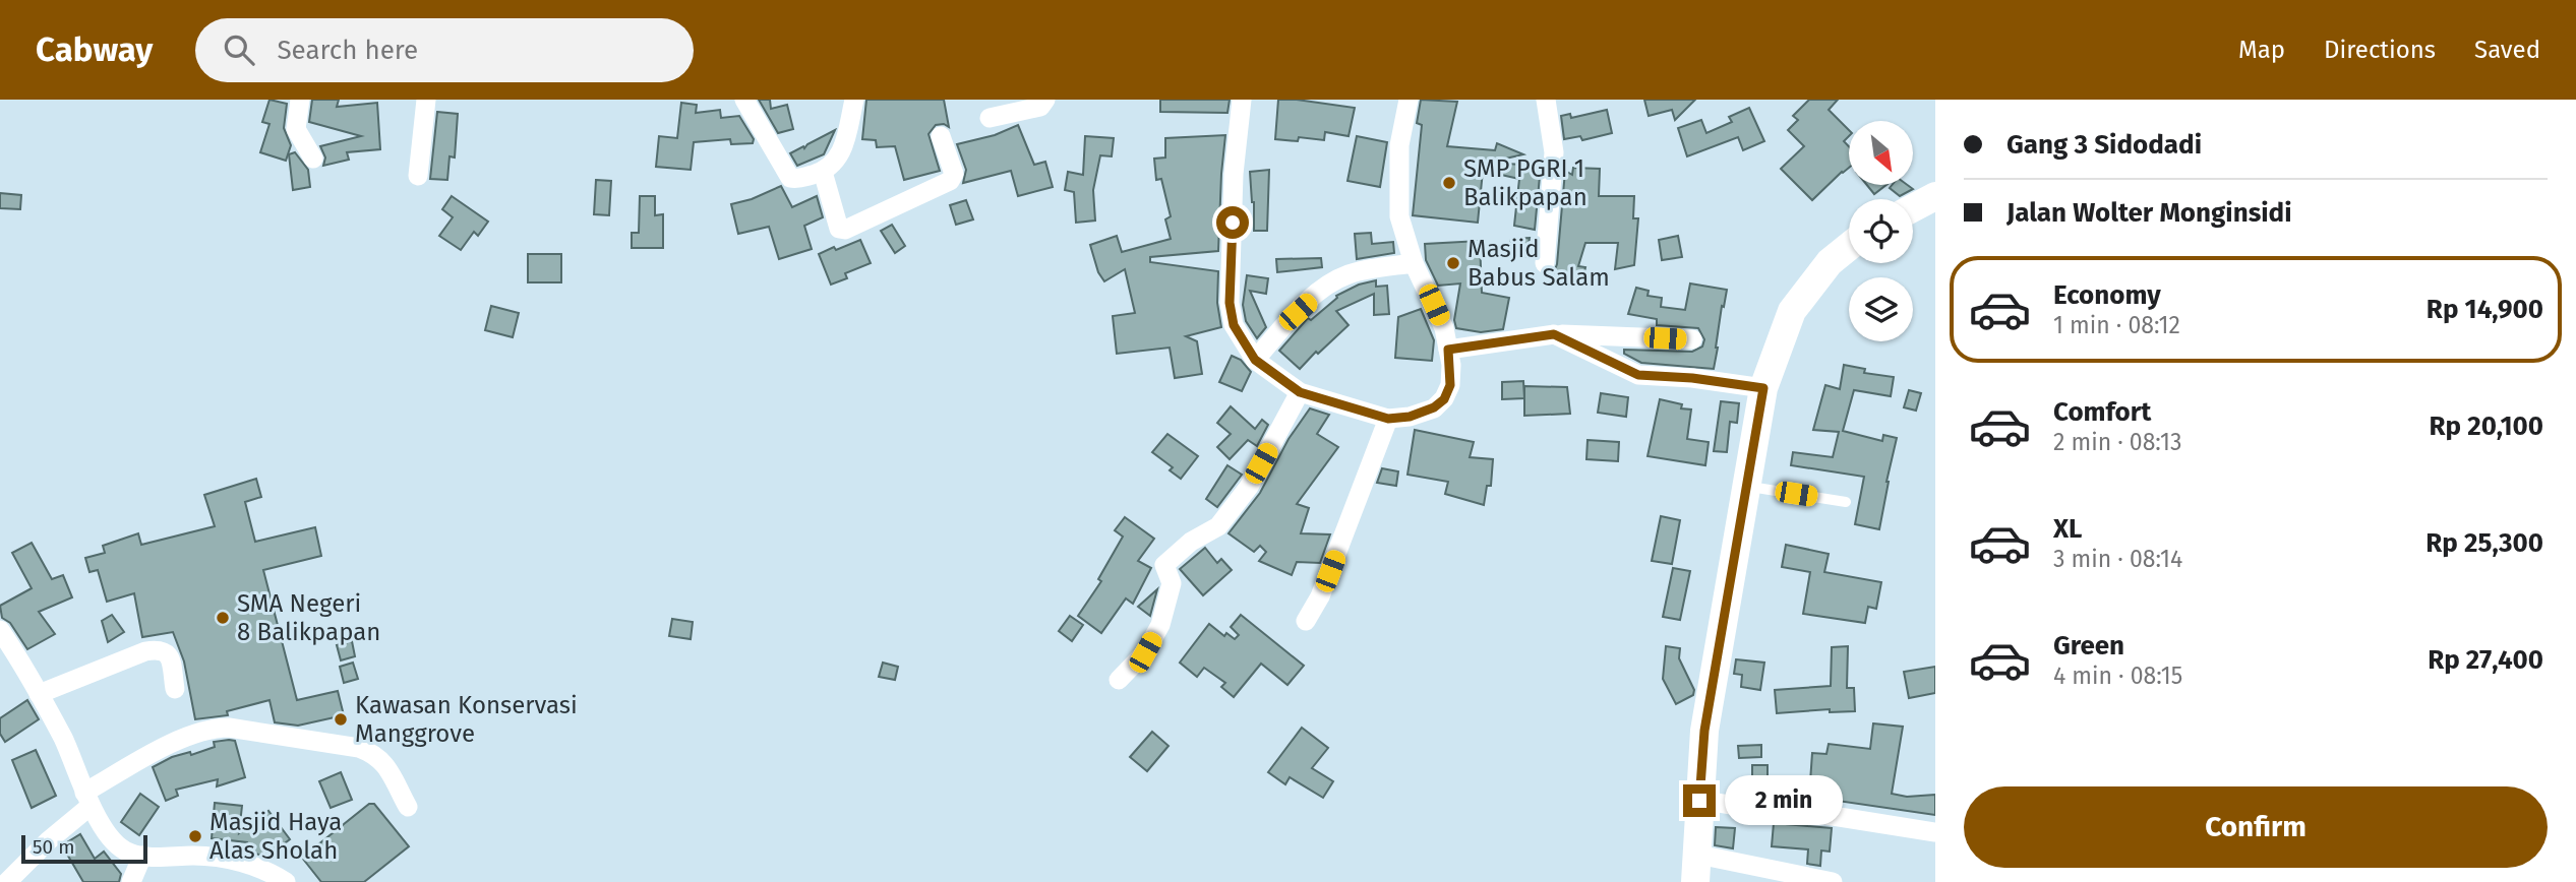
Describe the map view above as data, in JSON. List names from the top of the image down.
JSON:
{
  "places": [
    "SMP PGRI 1 Balikpapan",
    "Masjid Babus Salam",
    "SMA Negeri 8 Balikpapan",
    "Kawasan Konservasi Manggrove",
    "Masjid Haya Alas Sholah"
  ],
  "scale_bar": "50 m",
  "north": "bottom right",
  "page": {
    "header": "Cabway",
    "search": "Search here",
    "nav": ["Map", "Directions", "Saved"],
    "banner": ["Gang 3 Sidodadi", "Jalan Wolter Monginsidi"],
    "list": [
      {
        "name": "Economy",
        "note": "1 min · 08:12",
        "value": "Rp 14,900"
      },
      {
        "name": "Comfort",
        "note": "2 min · 08:13",
        "value": "Rp 20,100"
      },
      {
        "name": "XL",
        "note": "3 min · 08:14",
        "value": "Rp 25,300"
      },
      {
        "name": "Green",
        "note": "4 min · 08:15",
        "value": "Rp 27,400"
      }
    ],
    "buttons": "Confirm",
    "bubble": "2 min",
    "scale": "50 m"
  }
}
